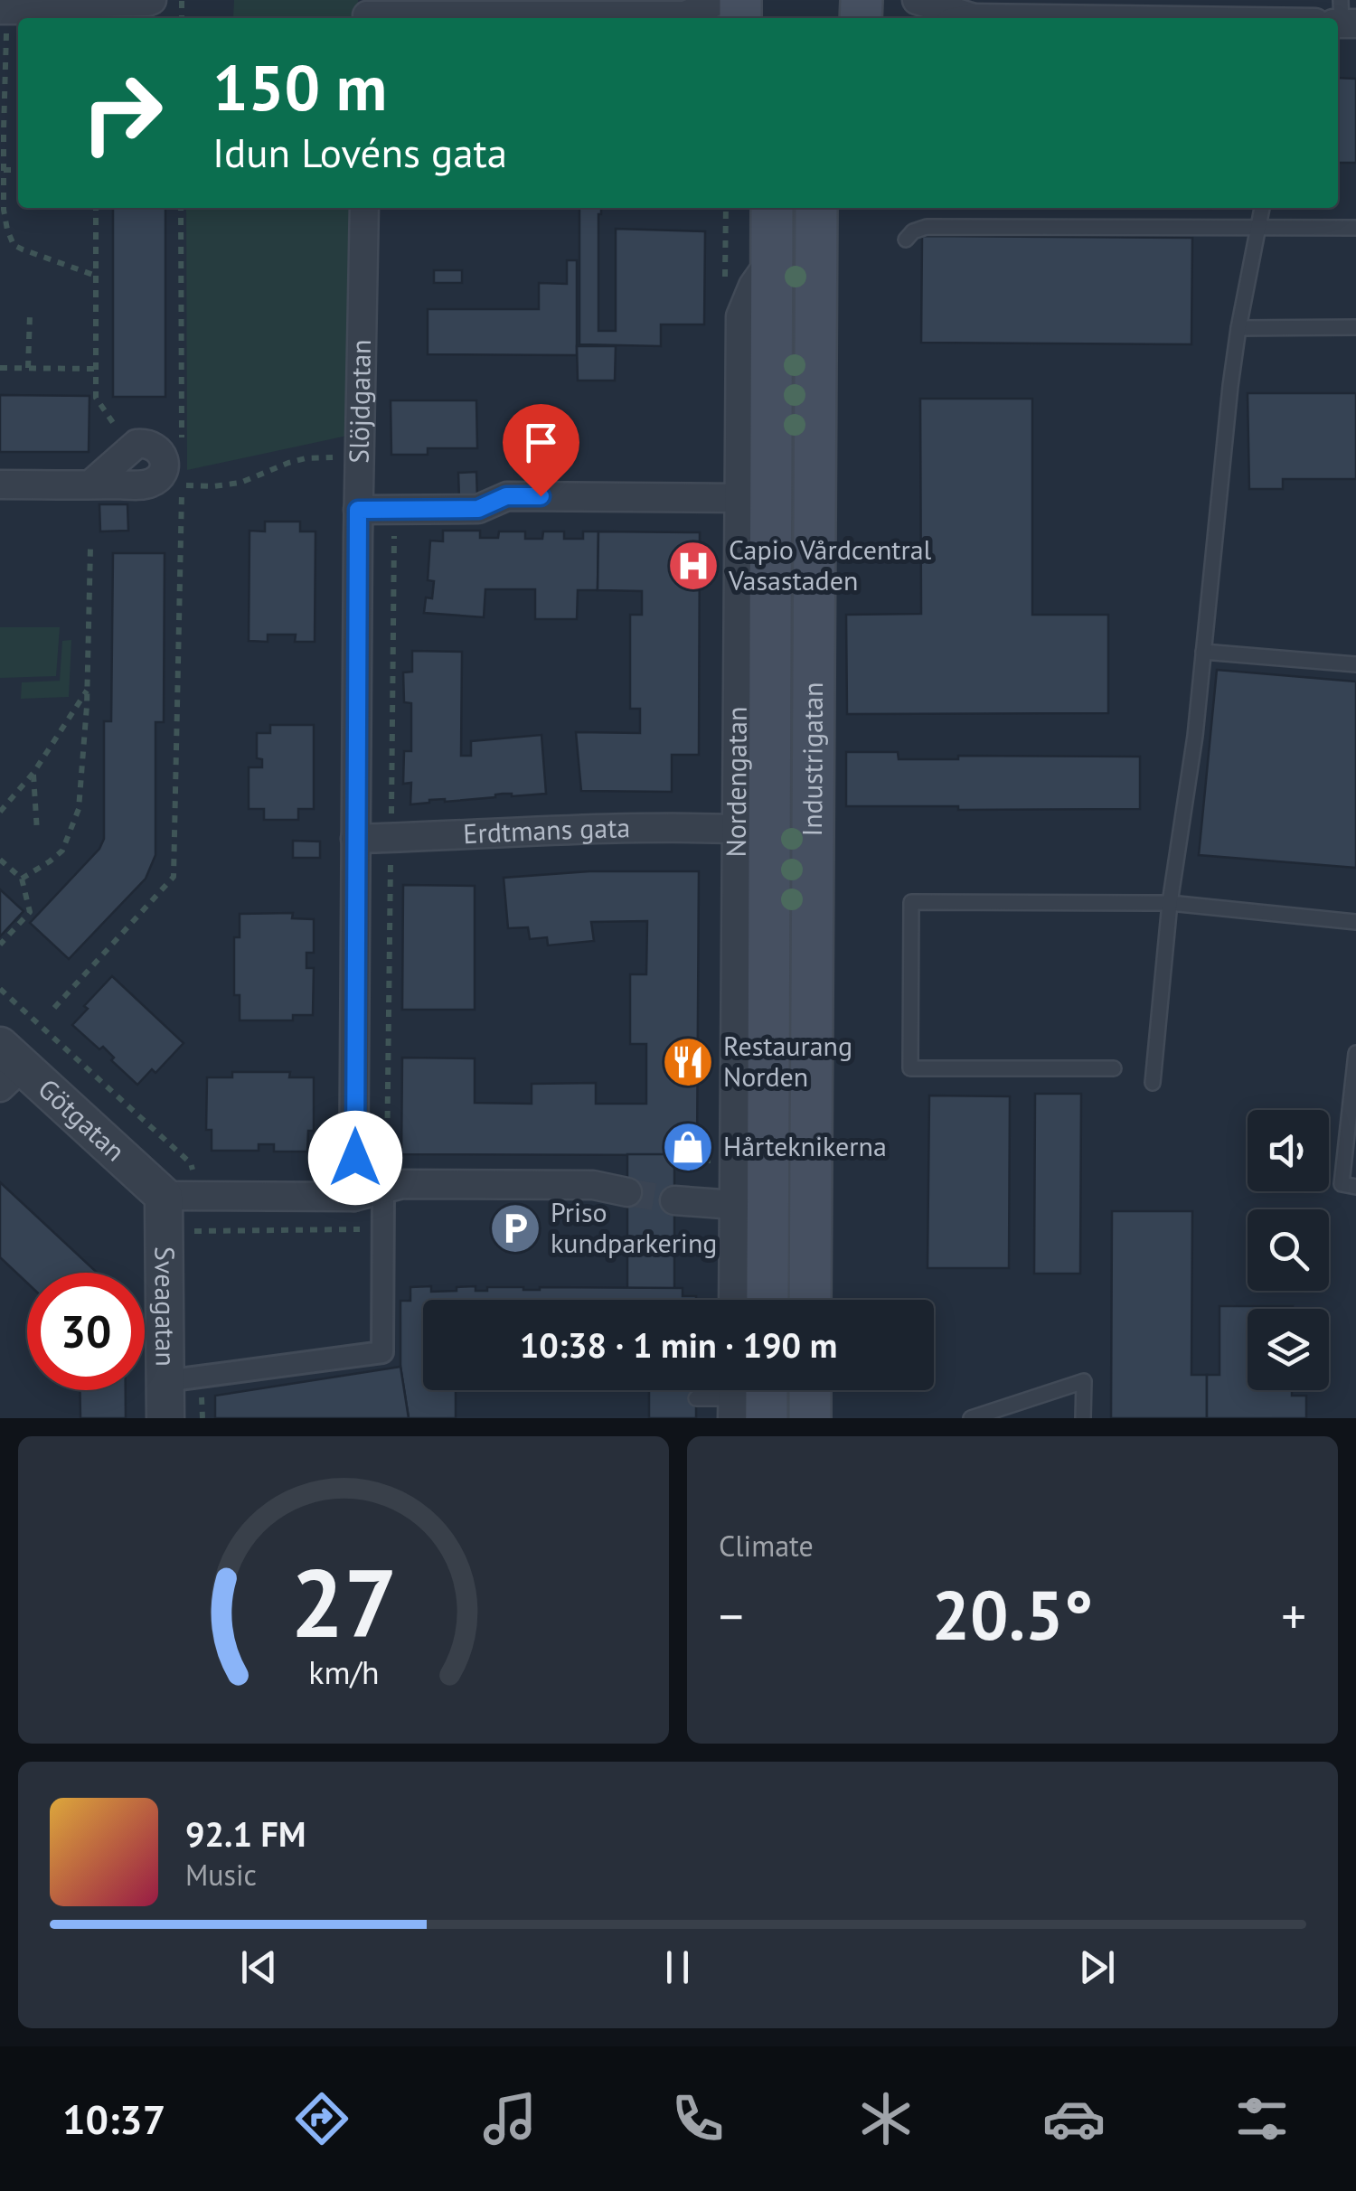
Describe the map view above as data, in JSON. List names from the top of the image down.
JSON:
{
  "streets": {
    "main road": ["Industrigatan"],
    "street": [
      "Slöjdgatan",
      "Nordengatan",
      "Erdtmans gata",
      "Götgatan",
      "Sveagatan"
    ]
  },
  "crossings": [
    ["Slöjdgatan", "Erdtmans gata"],
    ["Industrigatan", "Nordengatan"],
    ["Nordengatan", "Erdtmans gata"],
    ["Götgatan", "Sveagatan"]
  ],
  "places": {
    "hospital": ["Capio Vårdcentral Vasastaden"],
    "restaurant": ["Restaurang Norden"],
    "shop": ["Hårteknikerna"],
    "parking": ["Priso kundparkering"]
  },
  "page": {
    "turn": ["150 m", "Idun Lovéns gata"],
    "limit": "30",
    "trip": "10:38 · 1 min · 190 m",
    "tile": "Climate",
    "heat": ["−", "20.5°", "+"],
    "song": ["92.1 FM", "Music"],
    "tabs": "10:37",
    "gauge": ["27", "km/h"]
  }
}
